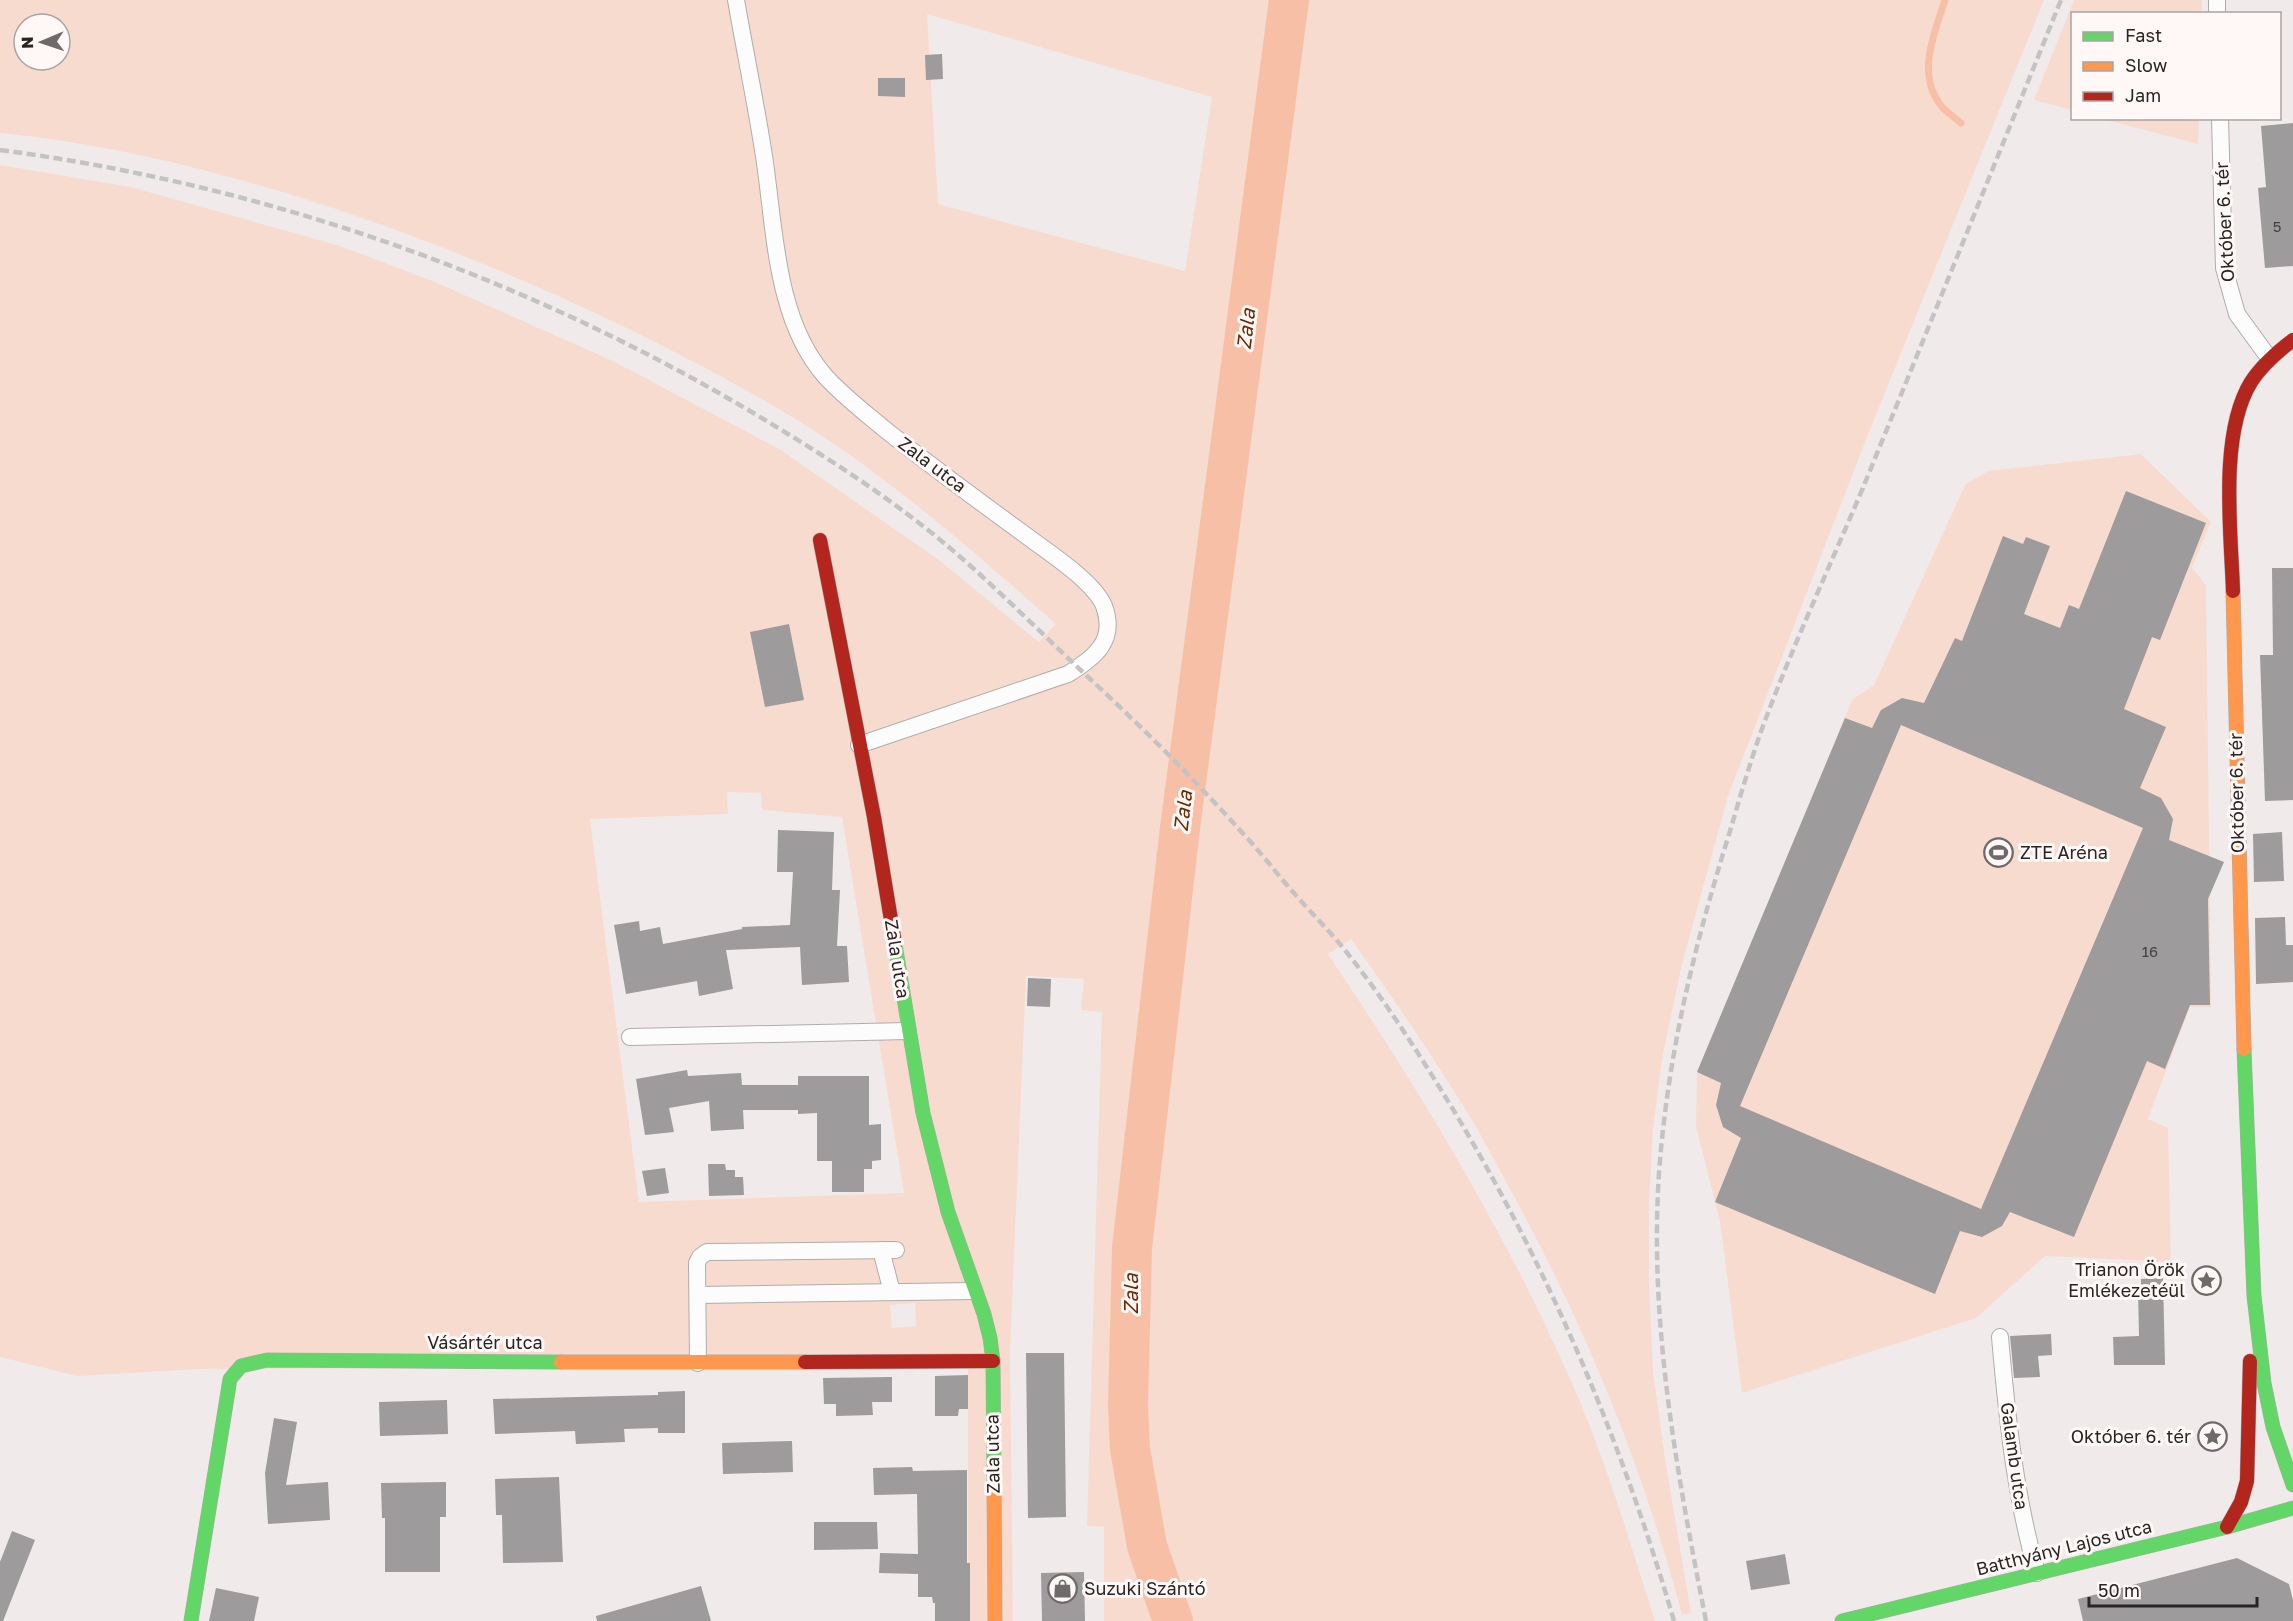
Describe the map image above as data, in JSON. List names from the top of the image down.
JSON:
{
  "streets": {
    "street": [
      "Október 6. tér",
      "Zala utca",
      "Vásártér utca",
      "Galamb utca",
      "Batthyány Lajos utca"
    ]
  },
  "crossings": [
    ["Zala utca", "Vásártér utca"],
    ["Galamb utca", "Batthyány Lajos utca"]
  ],
  "water": ["Zala"],
  "places": {
    "sports": ["ZTE Aréna"],
    "place": ["Trianon Örök Emlékezetéül", "Október 6. tér"],
    "shop": ["Suzuki Szántó"]
  },
  "house_numbers": ["5", "16"],
  "legend": ["Fast", "Slow", "Jam"],
  "scale_bar": "50 m",
  "north": "left"
}
